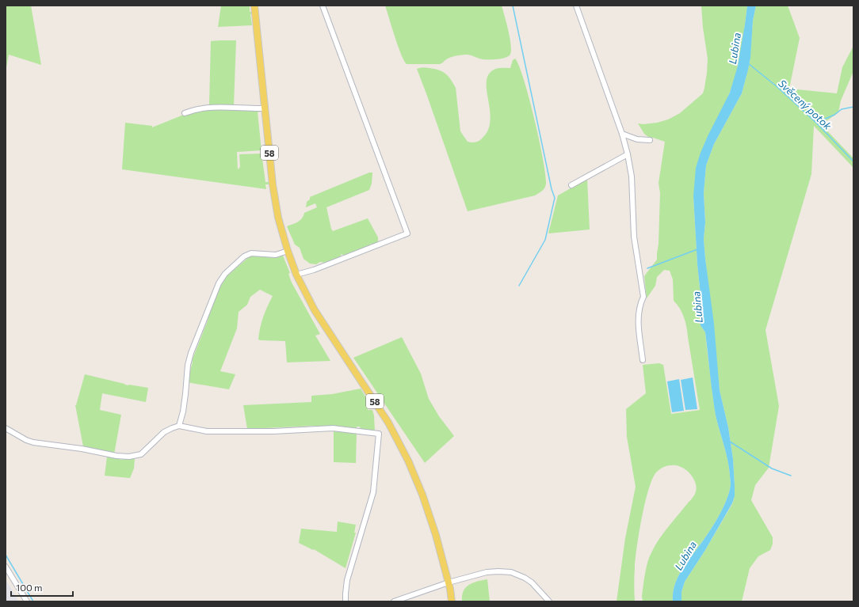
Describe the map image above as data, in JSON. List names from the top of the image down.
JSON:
{
  "streets": {
    "main road": ["58"]
  },
  "water": ["Lubina", "Svěcený potok"],
  "scale_bar": "100 m"
}
